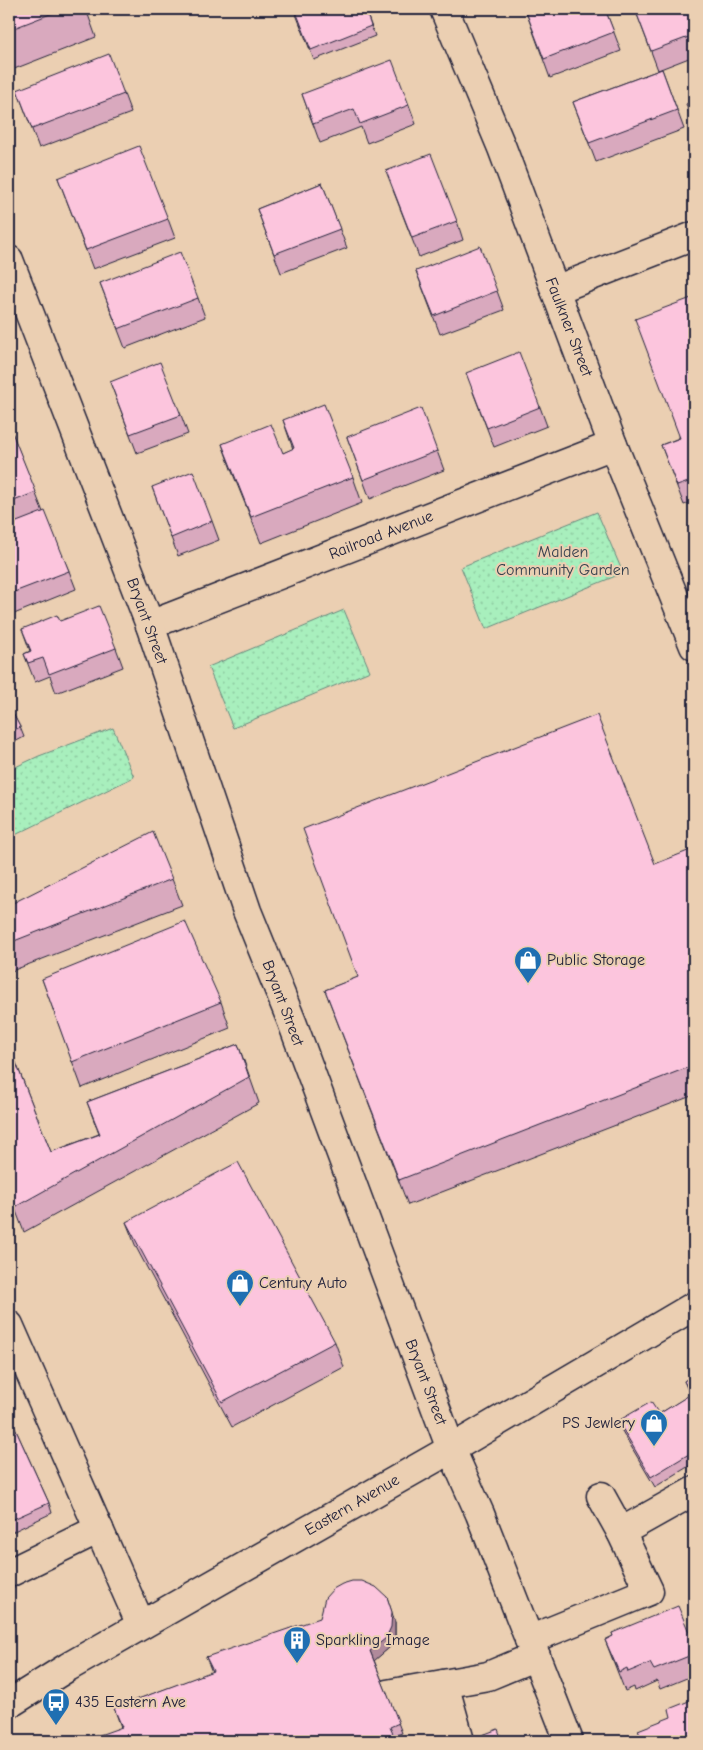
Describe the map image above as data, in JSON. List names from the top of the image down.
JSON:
{
  "streets": {
    "main road": [
      "Faulkner Street",
      "Railroad Avenue",
      "Bryant Street",
      "Eastern Avenue"
    ]
  },
  "crossings": [
    ["Faulkner Street", "Railroad Avenue"],
    ["Railroad Avenue", "Bryant Street"],
    ["Bryant Street", "Eastern Avenue"]
  ],
  "parks": ["Malden Community Garden"],
  "places": {
    "shop": ["Public Storage", "Century Auto", "PS Jewlery"],
    "building": ["Sparkling Image"],
    "bus stop": ["435 Eastern Ave"]
  }
}
